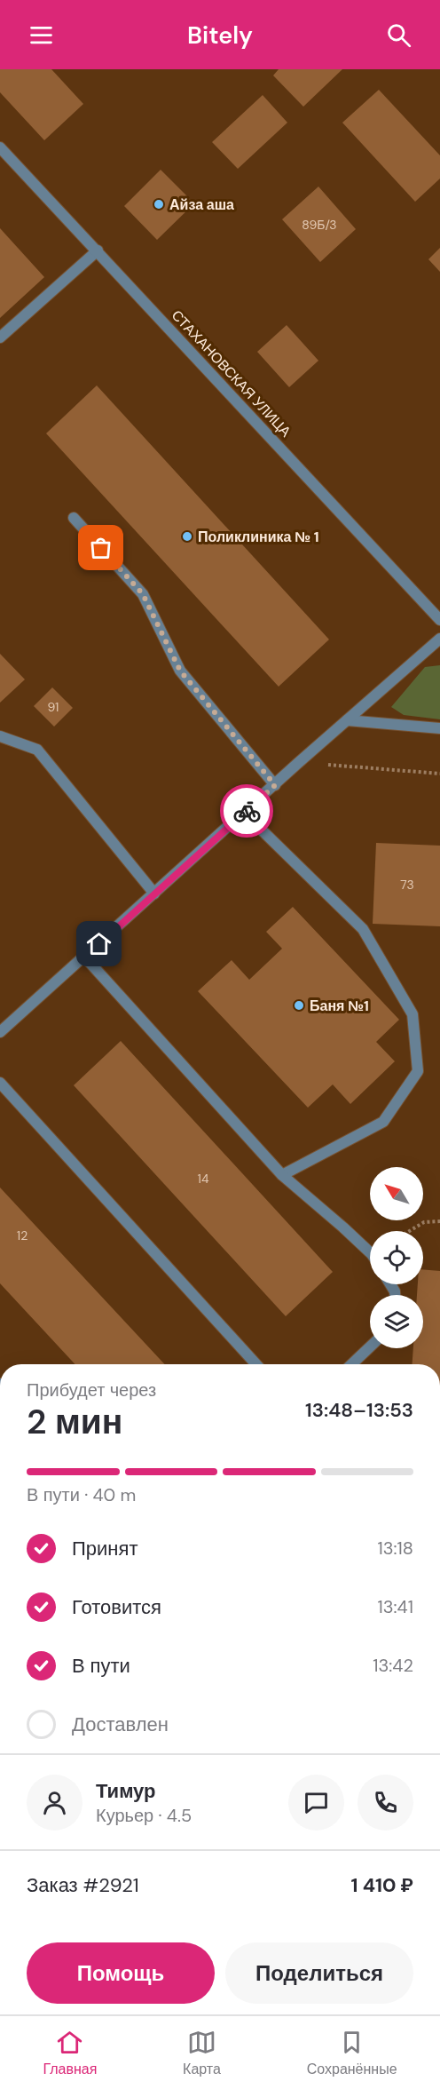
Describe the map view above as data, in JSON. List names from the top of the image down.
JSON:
{
  "streets": {
    "street": ["СТАХАНОВСКАЯ УЛИЦА"]
  },
  "places": ["Айза аша", "Поликлиника № 1", "Баня №1"],
  "house_numbers": [
    "89Б/3",
    "91",
    "73",
    "14",
    "12"
  ],
  "north": "top left",
  "page": {
    "header": "Bitely",
    "heading": ["2 мин", "Прибудет через", "13:48–13:53"],
    "panel": [
      "Тимур",
      "Курьер · 4.5",
      "Заказ #2921",
      "1 410 ₽"
    ],
    "bar": "В пути · 40 m",
    "list": [
      ["Принят", "13:18"],
      ["Готовится", "13:41"],
      ["В пути", "13:42"],
      "Доставлен"
    ],
    "buttons": ["Помощь", "Поделиться"],
    "tabs": ["Главная", "Карта", "Сохранённые"]
  }
}
